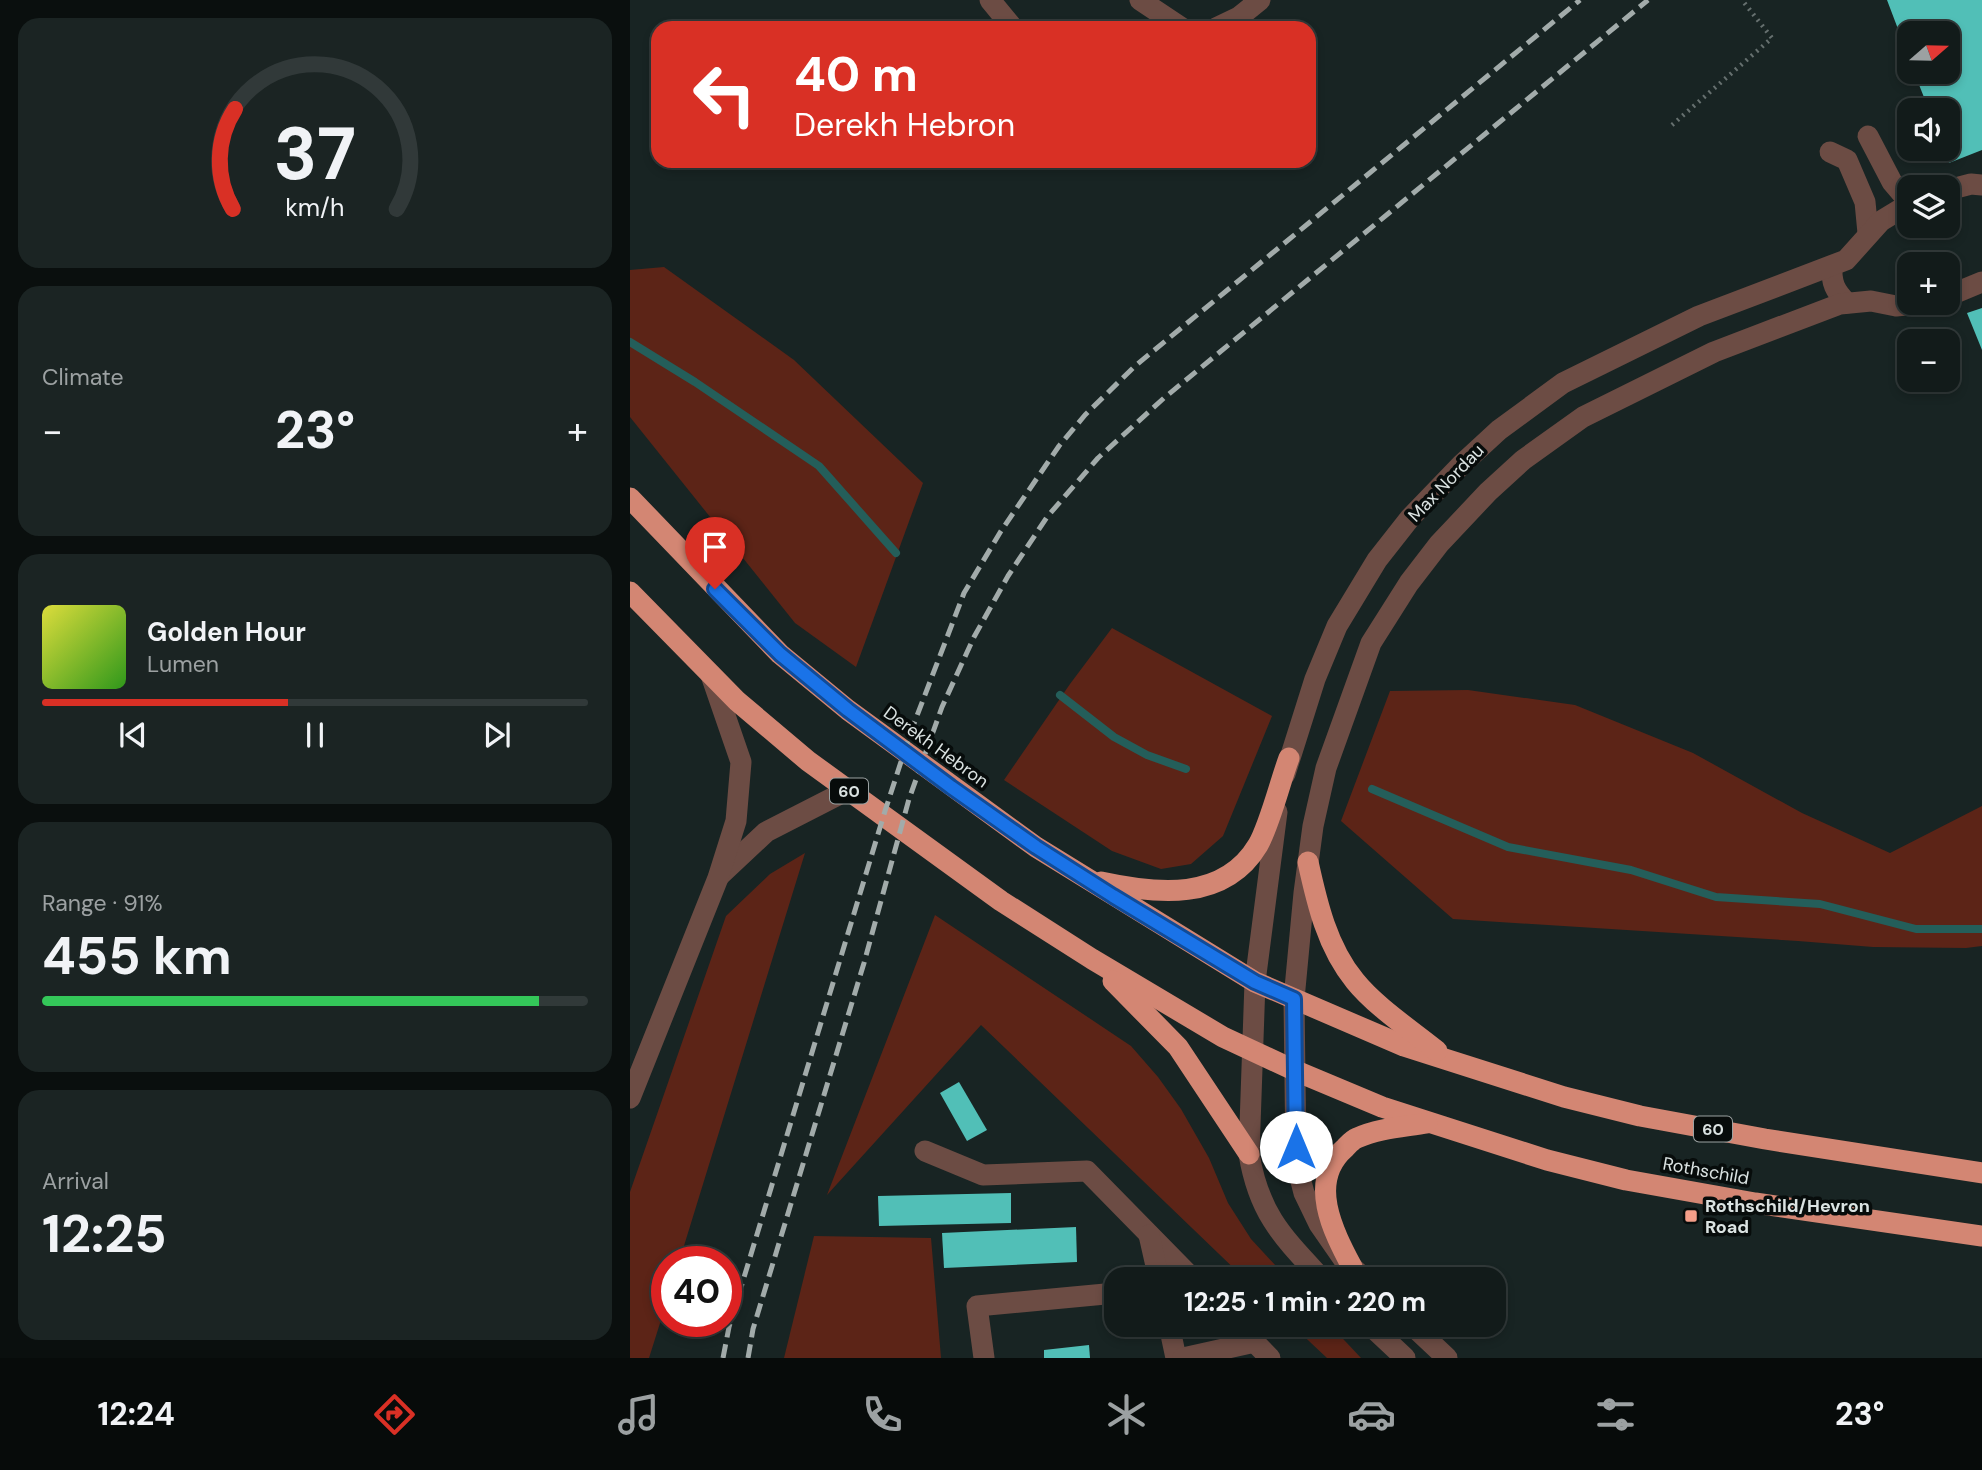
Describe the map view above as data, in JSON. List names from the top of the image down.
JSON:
{
  "streets": {
    "highway": ["Derekh Hebron", "60", "Rothschild"],
    "street": ["Max Nordau"]
  },
  "crossings": [
    ["Max Nordau", "Derekh Hebron"],
    ["Derekh Hebron", "60"],
    ["60", "Rothschild"]
  ],
  "places": {
    "transit": ["Rothschild/Hevron Road"]
  },
  "north": "right",
  "page": {
    "map_buttons": ["+", "−"],
    "turn": ["40 m", "Derekh Hebron"],
    "tile": [
      "Climate",
      ["Range · 91%", "455 km"],
      ["Arrival", "12:25"]
    ],
    "heat": ["−", "23°", "+"],
    "song": ["Golden Hour", "Lumen"],
    "limit": "40",
    "trip": "12:25 · 1 min · 220 m",
    "tabs": ["12:24", "23°"],
    "gauge": ["37", "km/h"]
  }
}
